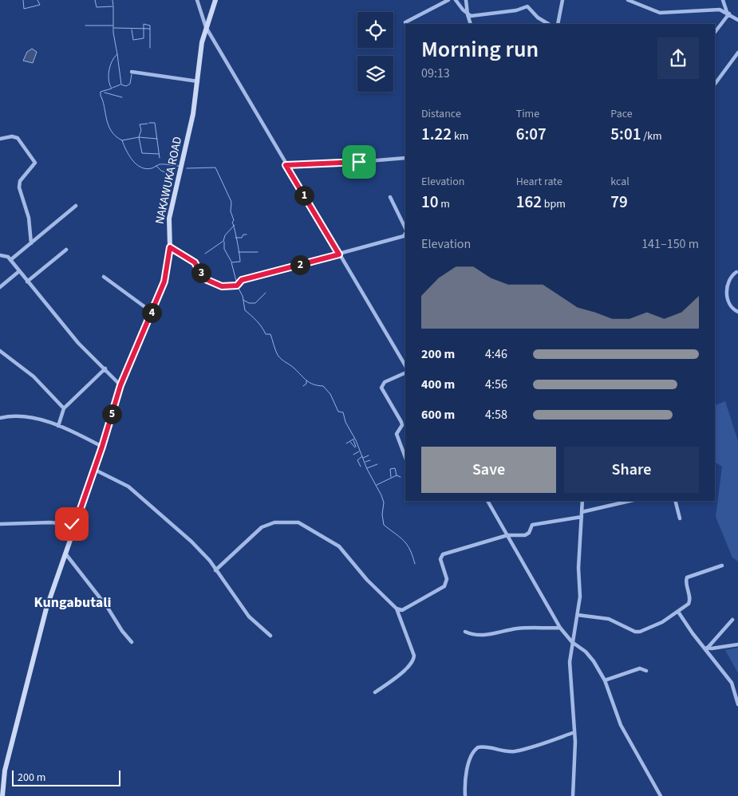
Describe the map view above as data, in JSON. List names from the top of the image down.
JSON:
{
  "streets": {
    "main road": ["NAKAWUKA ROAD"]
  },
  "districts": ["Kungabutali"],
  "scale_bar": "200 m",
  "page": {
    "heading": ["Morning run", "09:13"],
    "stats": [
      ["Distance", "1.22 km"],
      ["Time", "6:07"],
      ["Pace", "5:01 /km"],
      ["Elevation", "10 m"],
      ["Heart rate", "162 bpm"],
      ["kcal", "79"]
    ],
    "pins": [
      "1",
      "2",
      "3",
      "4",
      "5"
    ],
    "chart": ["Elevation", "141–150 m"],
    "list": [
      {
        "name": "200 m",
        "note": "4:46"
      },
      {
        "name": "400 m",
        "note": "4:56"
      },
      {
        "name": "600 m",
        "note": "4:58"
      }
    ],
    "buttons": ["Save", "Share"],
    "scale": "200 m"
  }
}
